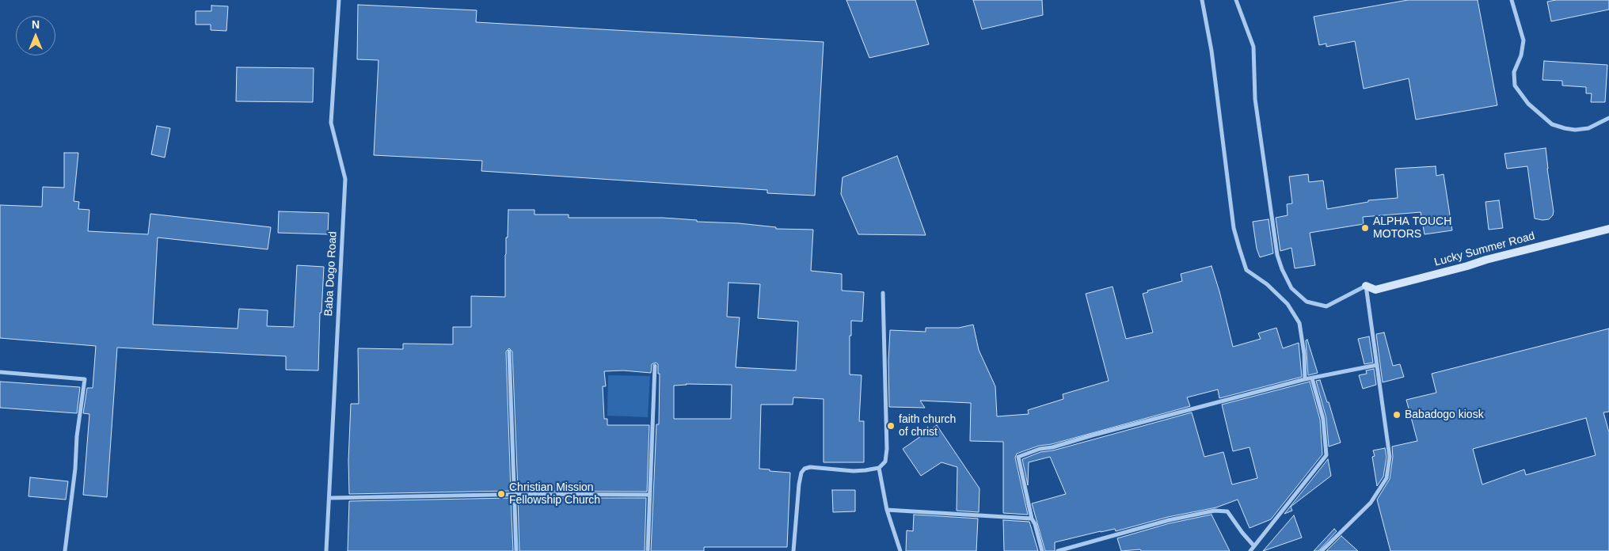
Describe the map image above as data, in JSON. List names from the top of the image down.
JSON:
{
  "streets": {
    "street": ["Lucky Summer Road", "Baba Dogo Road"]
  },
  "places": [
    "ALPHA TOUCH MOTORS",
    "Babadogo kiosk",
    "faith church of christ",
    "Christian Mission Fellowship Church"
  ],
  "north": "top"
}
